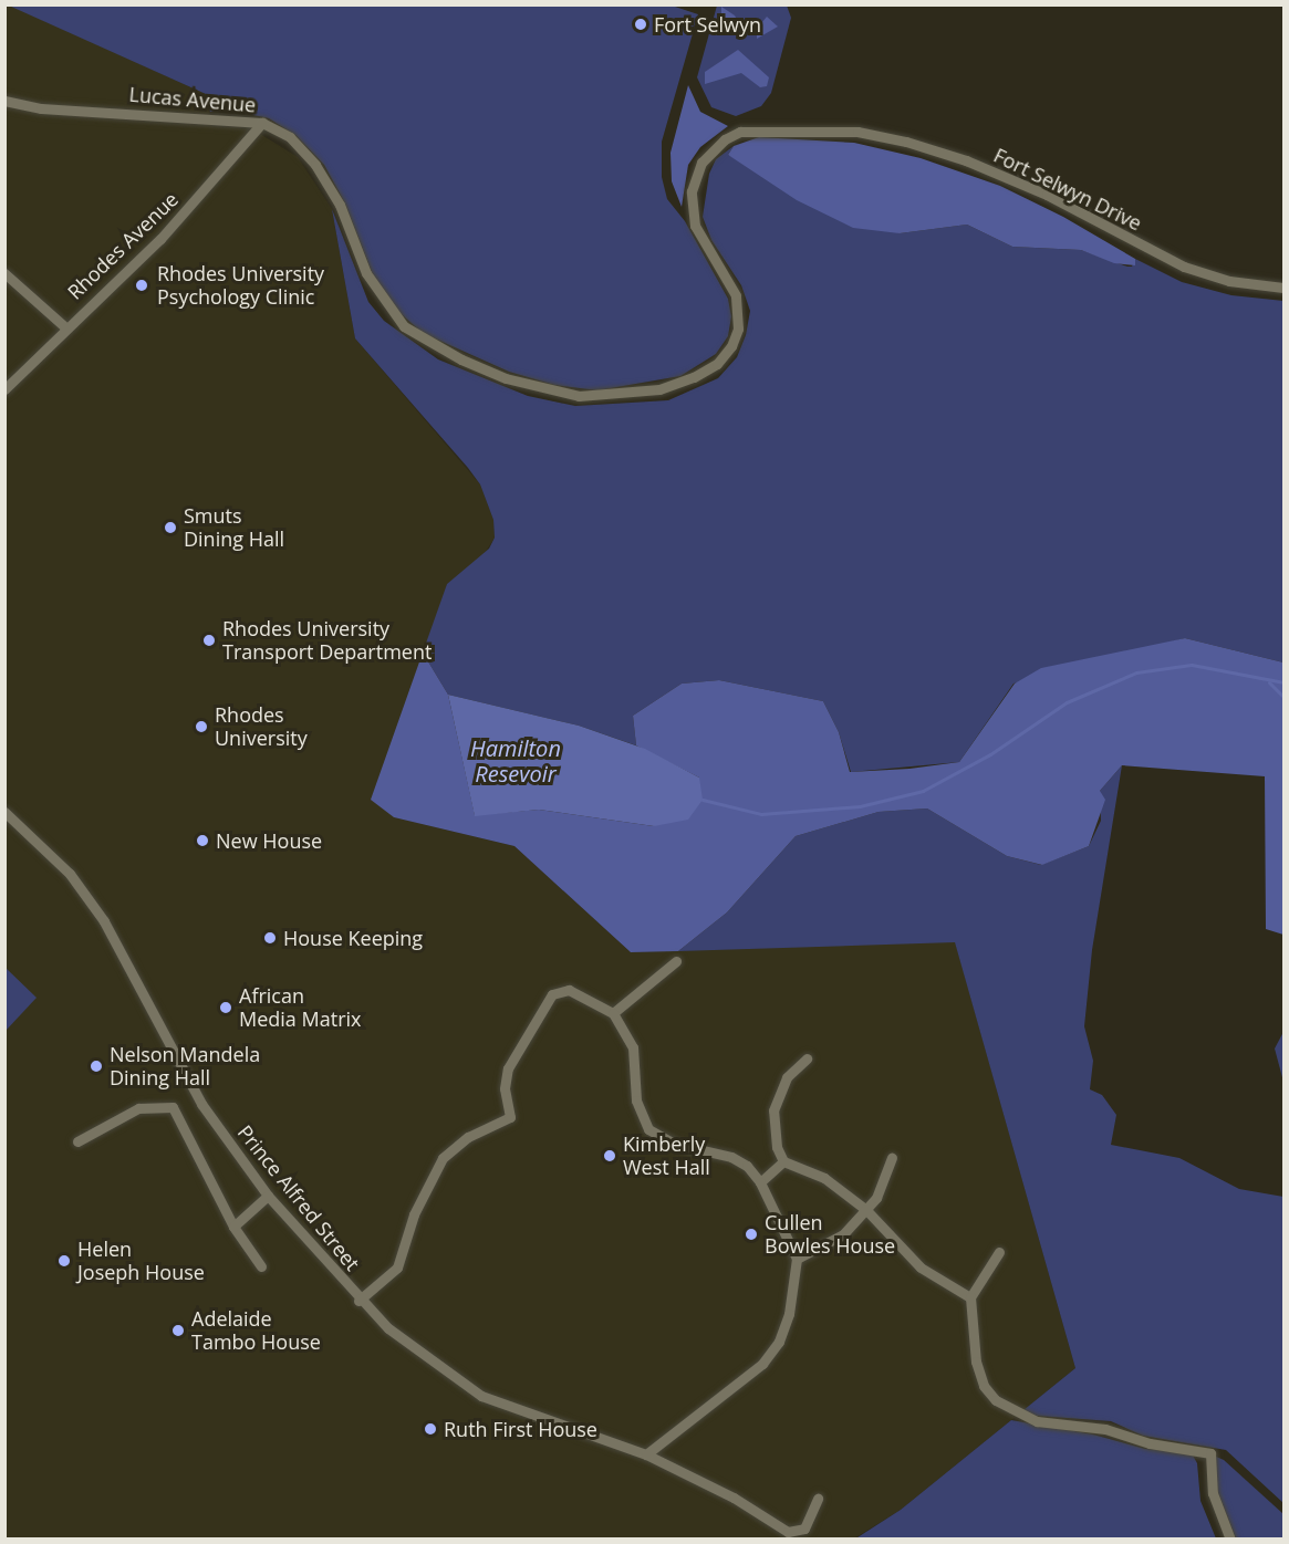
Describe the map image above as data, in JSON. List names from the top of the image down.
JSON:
{
  "streets": {
    "street": [
      "Lucas Avenue",
      "Fort Selwyn Drive",
      "Rhodes Avenue",
      "Prince Alfred Street"
    ]
  },
  "crossings": [
    ["Lucas Avenue", "Fort Selwyn Drive"],
    ["Lucas Avenue", "Rhodes Avenue"]
  ],
  "water": ["Hamilton Resevoir"],
  "places": [
    "Fort Selwyn",
    "Rhodes University Psychology Clinic",
    "Smuts Dining Hall",
    "Rhodes University Transport Department",
    "Rhodes University",
    "New House",
    "House Keeping",
    "African Media Matrix",
    "Nelson Mandela Dining Hall",
    "Kimberly West Hall",
    "Cullen Bowles House",
    "Helen Joseph House",
    "Adelaide Tambo House",
    "Ruth First House"
  ]
}
